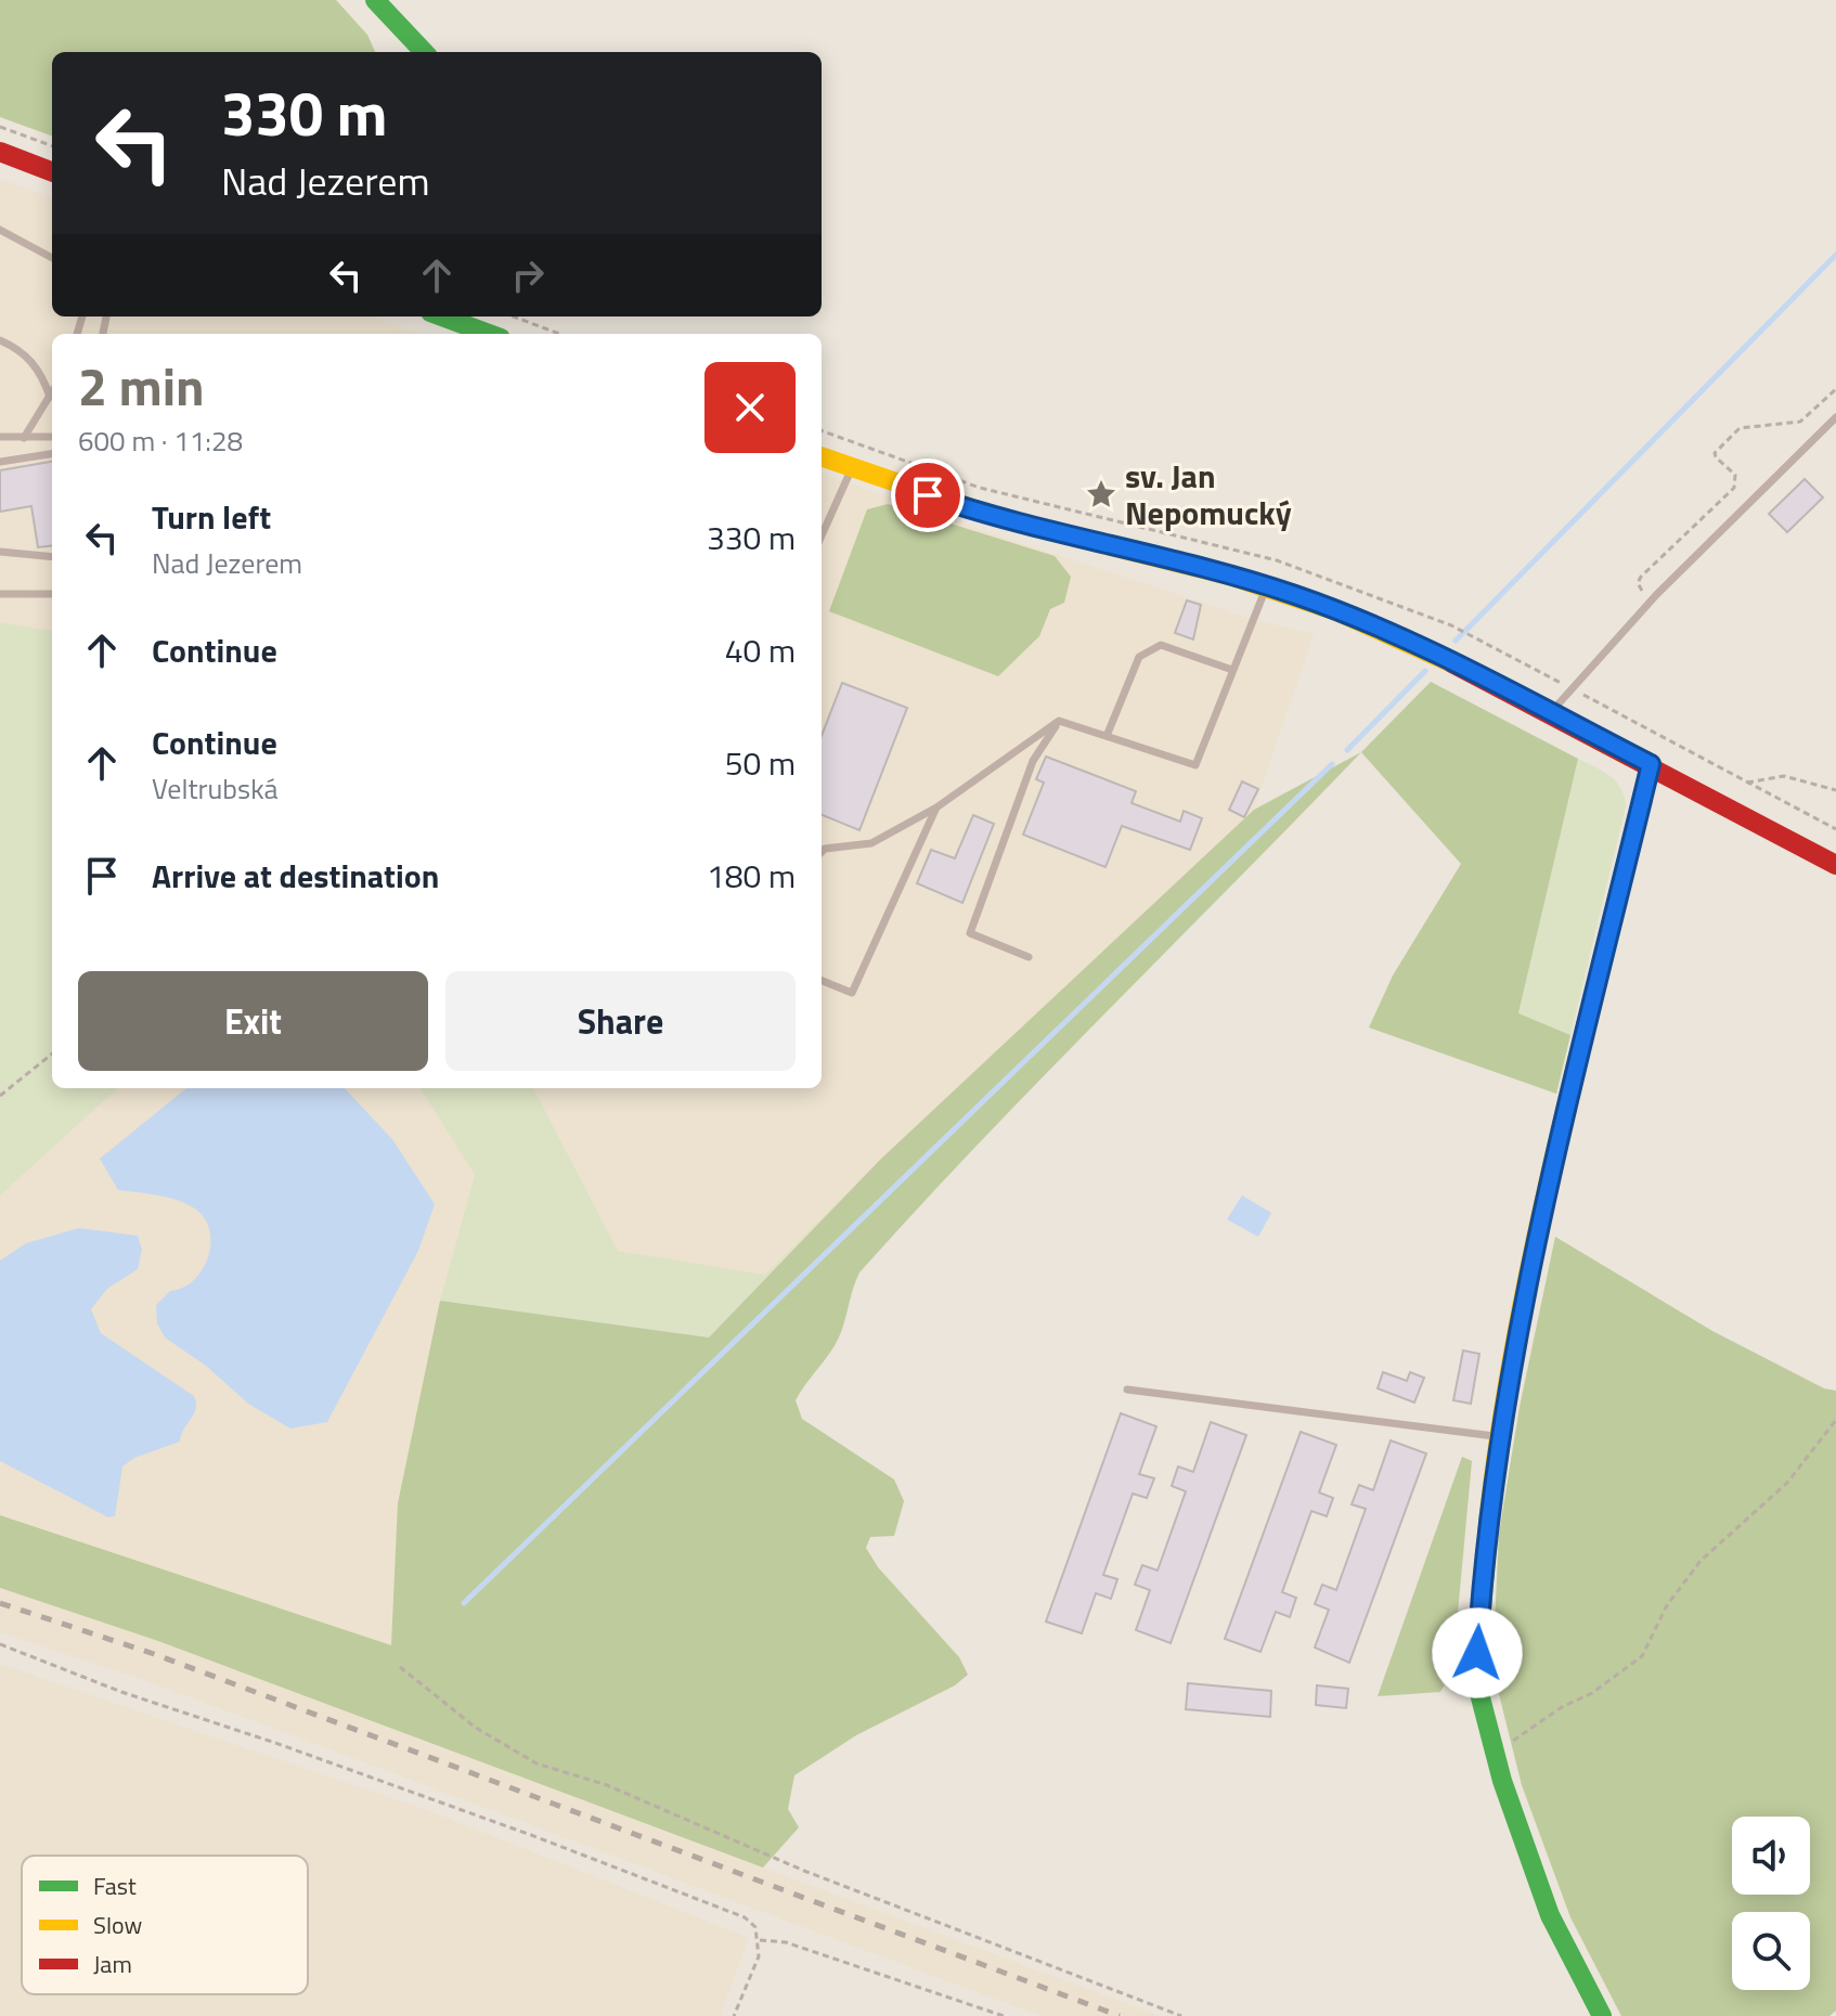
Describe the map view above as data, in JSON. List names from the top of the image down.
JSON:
{
  "places": {
    "place": ["sv. Jan Nepomucký"]
  },
  "legend": ["Fast", "Slow", "Jam"],
  "page": {
    "turn": ["330 m", "Nad Jezerem"],
    "heading": ["2 min", "600 m · 11:28"],
    "list": [
      {
        "name": "Turn left",
        "note": "Nad Jezerem",
        "value": "330 m"
      },
      {
        "name": "Continue",
        "value": "40 m"
      },
      {
        "name": "Continue",
        "note": "Veltrubská",
        "value": "50 m"
      },
      {
        "name": "Arrive at destination",
        "value": "180 m"
      }
    ],
    "buttons": ["Exit", "Share"]
  }
}
